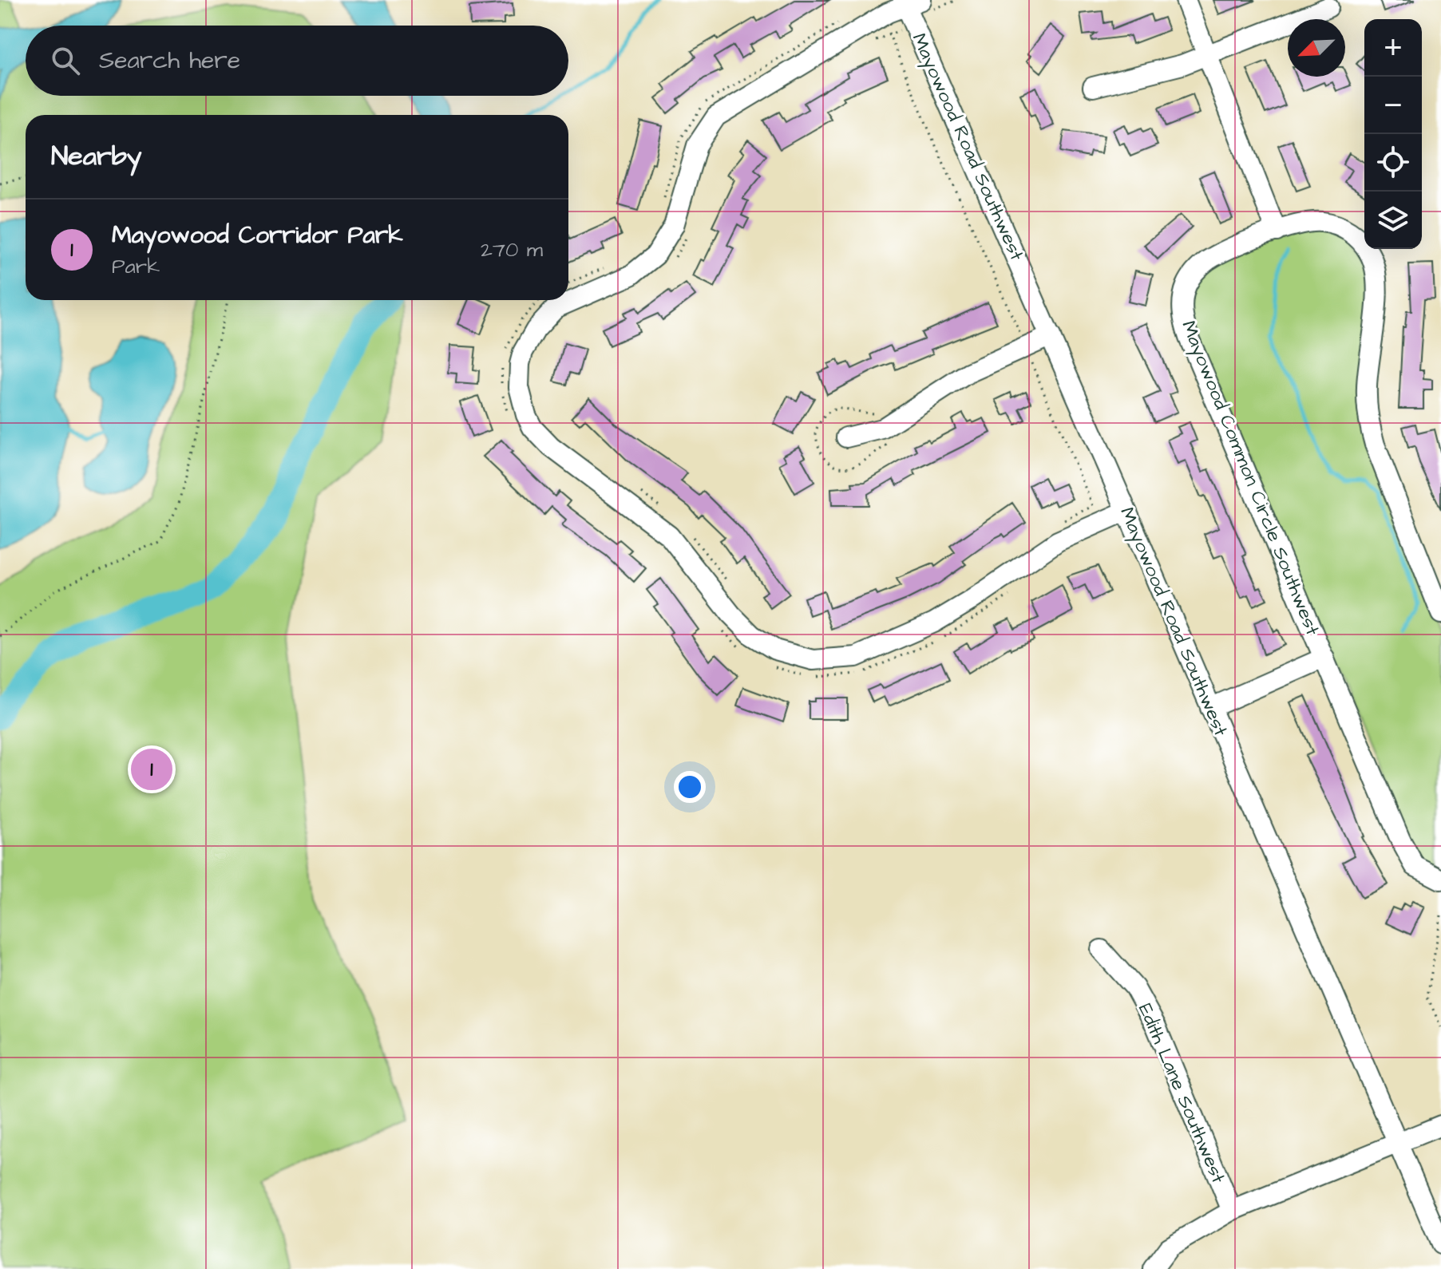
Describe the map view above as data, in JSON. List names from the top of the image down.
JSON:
{
  "streets": {
    "street": ["Mayowood Road Southwest", "Mayowood Common Circle Southwest", "Edith Lane Southwest"]
  },
  "north": "bottom left",
  "page": {
    "map_buttons": ["+", "−"],
    "search": "Search here",
    "heading": "Nearby",
    "list": [
      {
        "mark": "1",
        "name": "Mayowood Corridor Park",
        "note": "Park",
        "value": "270 m"
      }
    ],
    "pins": "1"
  }
}
